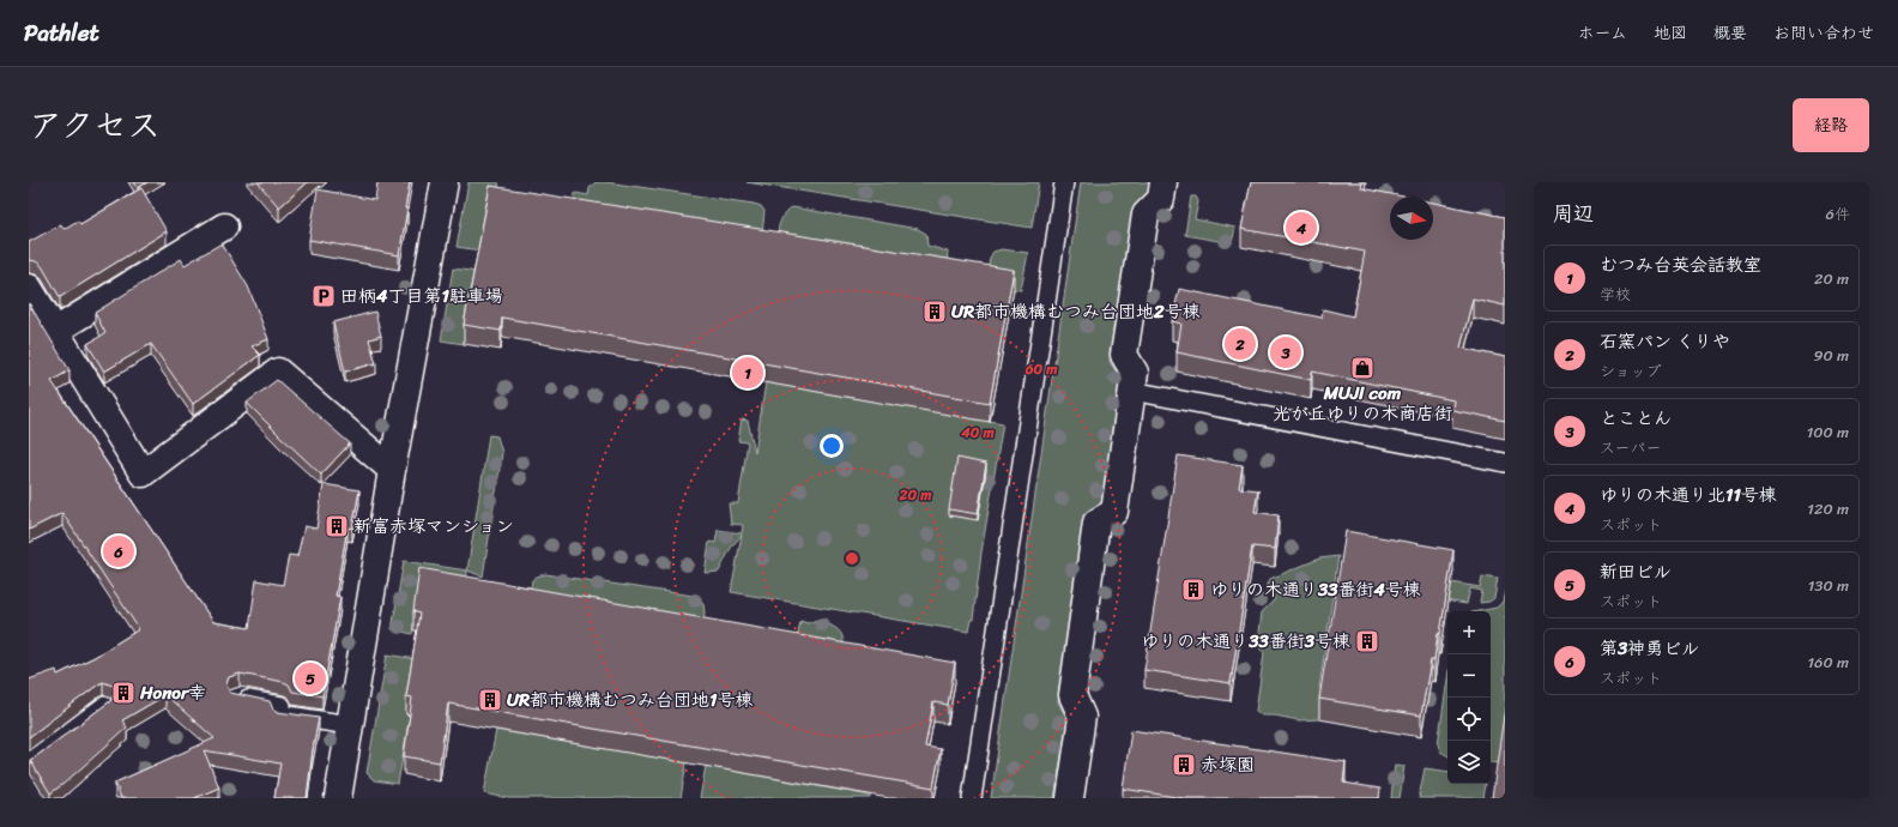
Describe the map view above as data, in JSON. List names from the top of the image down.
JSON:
{
  "places": {
    "parking": ["田柄4丁目第1駐車場"],
    "building": [
      "UR都市機構むつみ台団地2号棟",
      "新富赤塚マンション",
      "ゆりの木通り33番街4号棟",
      "ゆりの木通り33番街3号棟",
      "Honor幸",
      "UR都市機構むつみ台団地1号棟",
      "赤塚園"
    ],
    "shop": ["MUJI com 光が丘ゆりの木商店街"]
  },
  "north": "right",
  "page": {
    "header": "Pathlet",
    "nav": [
      "ホーム",
      "地図",
      "概要",
      "お問い合わせ"
    ],
    "title": "アクセス",
    "buttons": "経路",
    "heading": ["周辺", "6件"],
    "pins": [
      "4",
      "2",
      "3",
      "1",
      "6",
      "5"
    ],
    "list": [
      {
        "mark": "1",
        "name": "むつみ台英会話教室",
        "note": "学校",
        "value": "20 m"
      },
      {
        "mark": "2",
        "name": "石窯パン くりや",
        "note": "ショップ",
        "value": "90 m"
      },
      {
        "mark": "3",
        "name": "とことん",
        "note": "スーパー",
        "value": "100 m"
      },
      {
        "mark": "4",
        "name": "ゆりの木通り北11号棟",
        "note": "スポット",
        "value": "120 m"
      },
      {
        "mark": "5",
        "name": "新田ビル",
        "note": "スポット",
        "value": "130 m"
      },
      {
        "mark": "6",
        "name": "第3神勇ビル",
        "note": "スポット",
        "value": "160 m"
      }
    ],
    "map_buttons": ["+", "−"]
  },
  "rings": ["60 m", "40 m", "20 m"]
}
